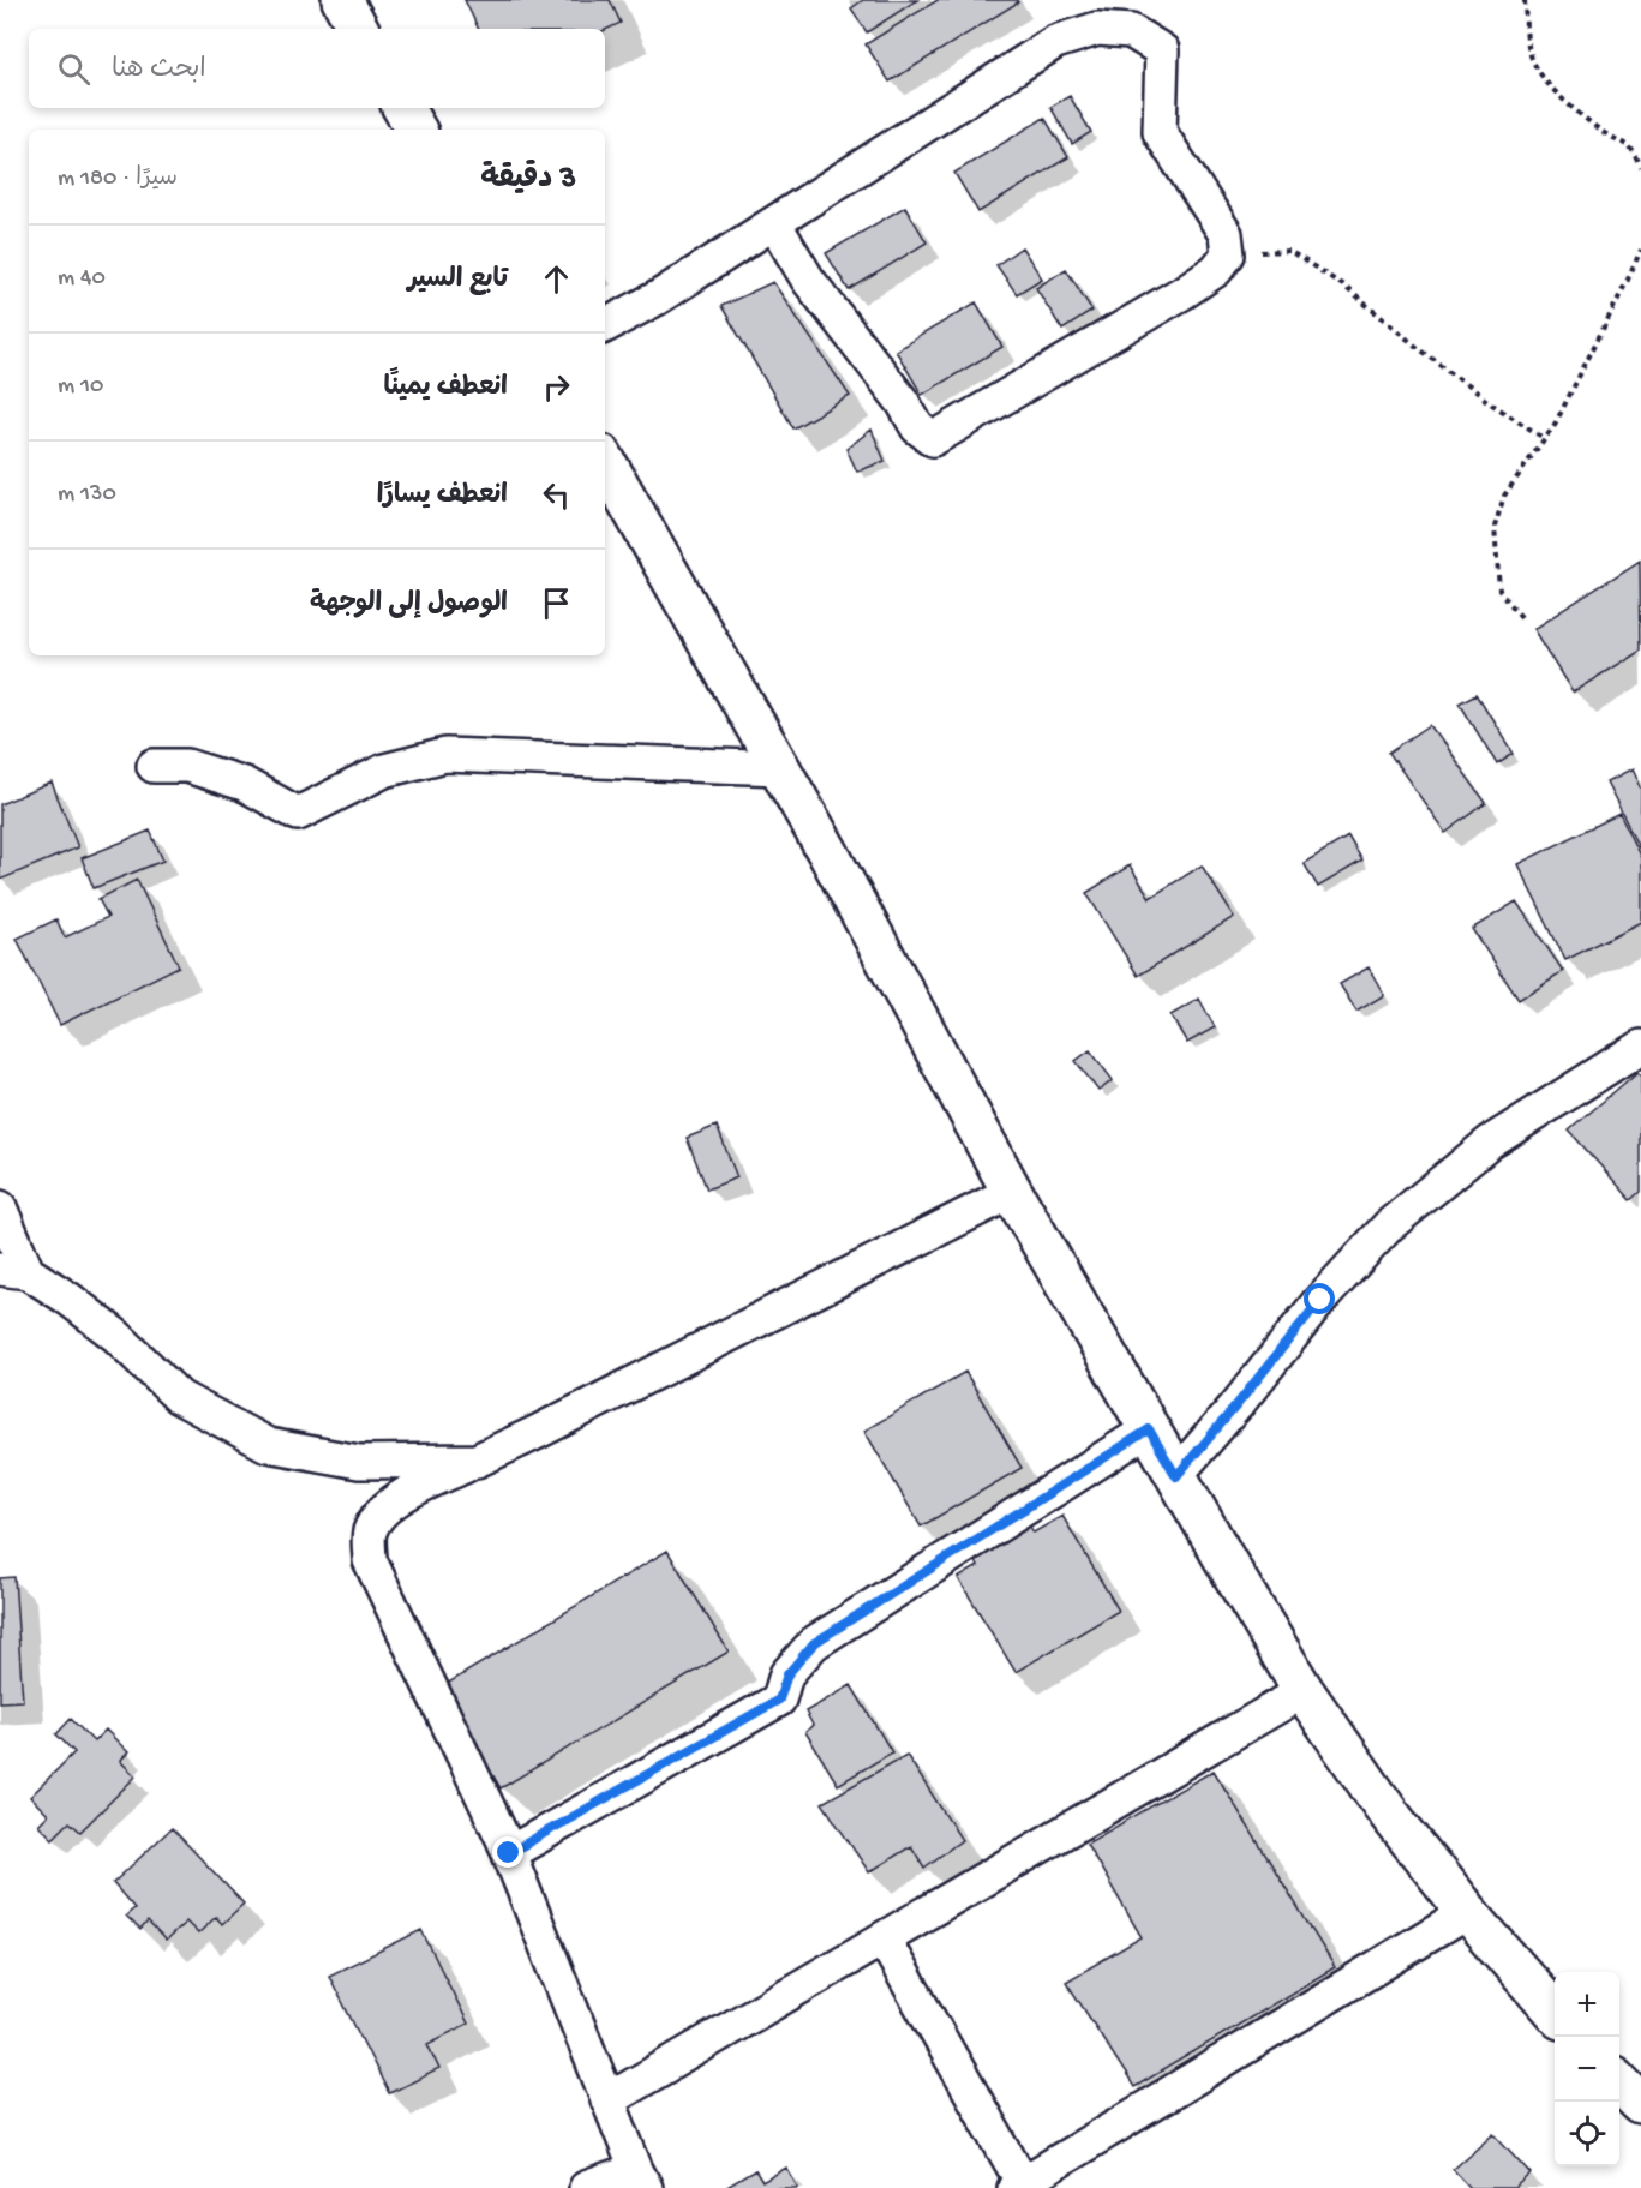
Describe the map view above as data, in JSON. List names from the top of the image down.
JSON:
{
  "page": {
    "search": "ابحث هنا",
    "heading": ["3 دقيقة", "سيرًا · 180 m"],
    "list": [
      ["تابع السير", "40 m"],
      ["انعطف يمينًا", "10 m"],
      ["انعطف يسارًا", "130 m"],
      "الوصول إلى الوجهة"
    ],
    "map_buttons": ["+", "−"]
  }
}
